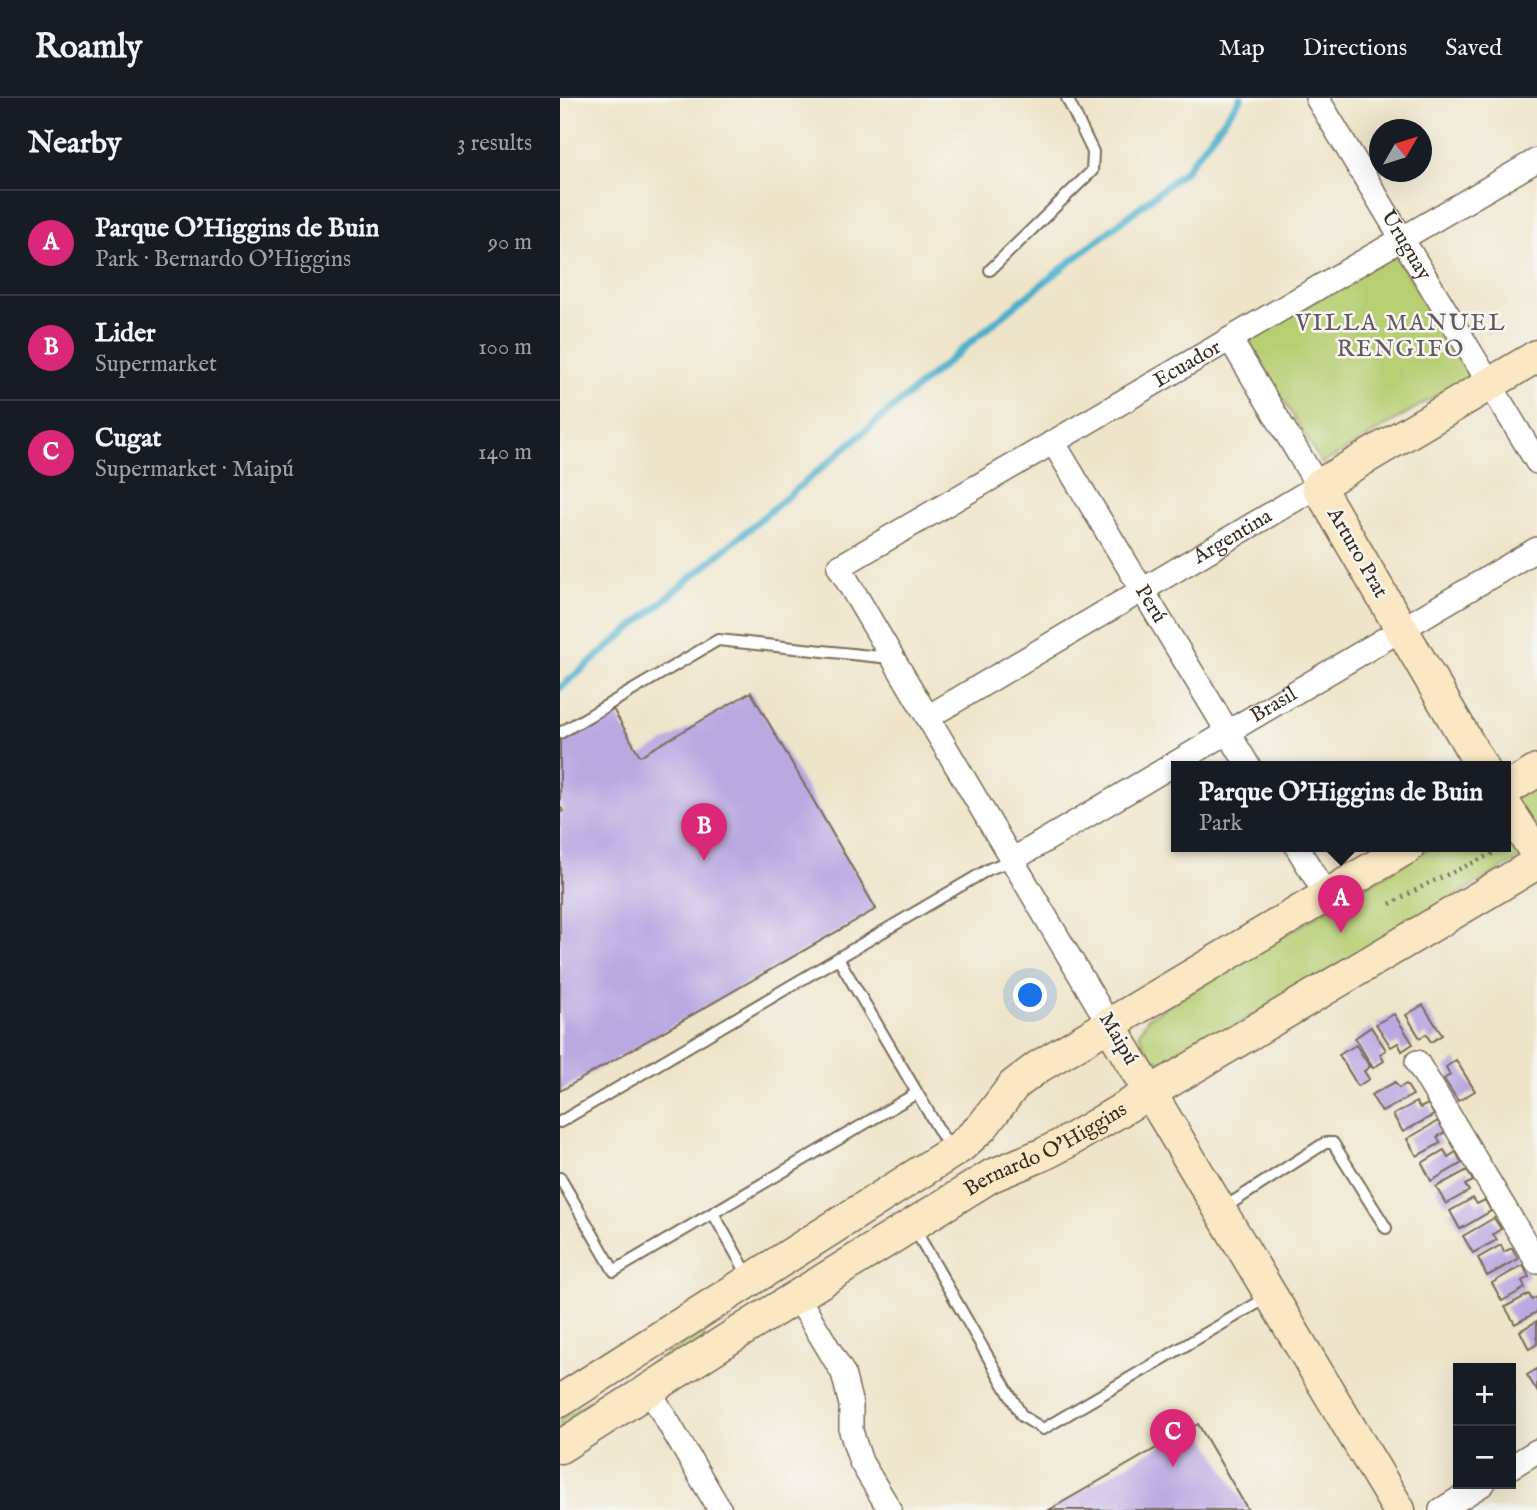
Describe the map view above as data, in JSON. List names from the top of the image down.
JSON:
{
  "streets": {
    "street": [
      "Uruguay",
      "Ecuador",
      "Argentina",
      "Arturo Prat",
      "Perú",
      "Brasil",
      "Maipú",
      "Bernardo O'Higgins"
    ]
  },
  "crossings": [
    ["Uruguay", "Ecuador"],
    ["Uruguay", "Argentina"],
    ["Ecuador", "Arturo Prat"],
    ["Ecuador", "Perú"],
    ["Ecuador", "Maipú"],
    ["Argentina", "Arturo Prat"],
    ["Argentina", "Perú"],
    ["Argentina", "Maipú"],
    ["Arturo Prat", "Brasil"],
    ["Perú", "Brasil"],
    ["Brasil", "Maipú"],
    ["Maipú", "Bernardo O'Higgins"]
  ],
  "districts": ["VILLA MANUEL RENGIFO"],
  "north": "top right",
  "page": {
    "header": "Roamly",
    "nav": ["Map", "Directions", "Saved"],
    "heading": ["Nearby", "3 results"],
    "list": [
      {
        "mark": "A",
        "name": "Parque O'Higgins de Buin",
        "note": "Park · Bernardo O'Higgins",
        "value": "90 m"
      },
      {
        "mark": "B",
        "name": "Lider",
        "note": "Supermarket",
        "value": "100 m"
      },
      {
        "mark": "C",
        "name": "Cugat",
        "note": "Supermarket · Maipú",
        "value": "140 m"
      }
    ],
    "popup": ["Parque O'Higgins de Buin", "Park"],
    "pins": ["B", "A", "C"],
    "map_buttons": ["+", "−"]
  }
}
